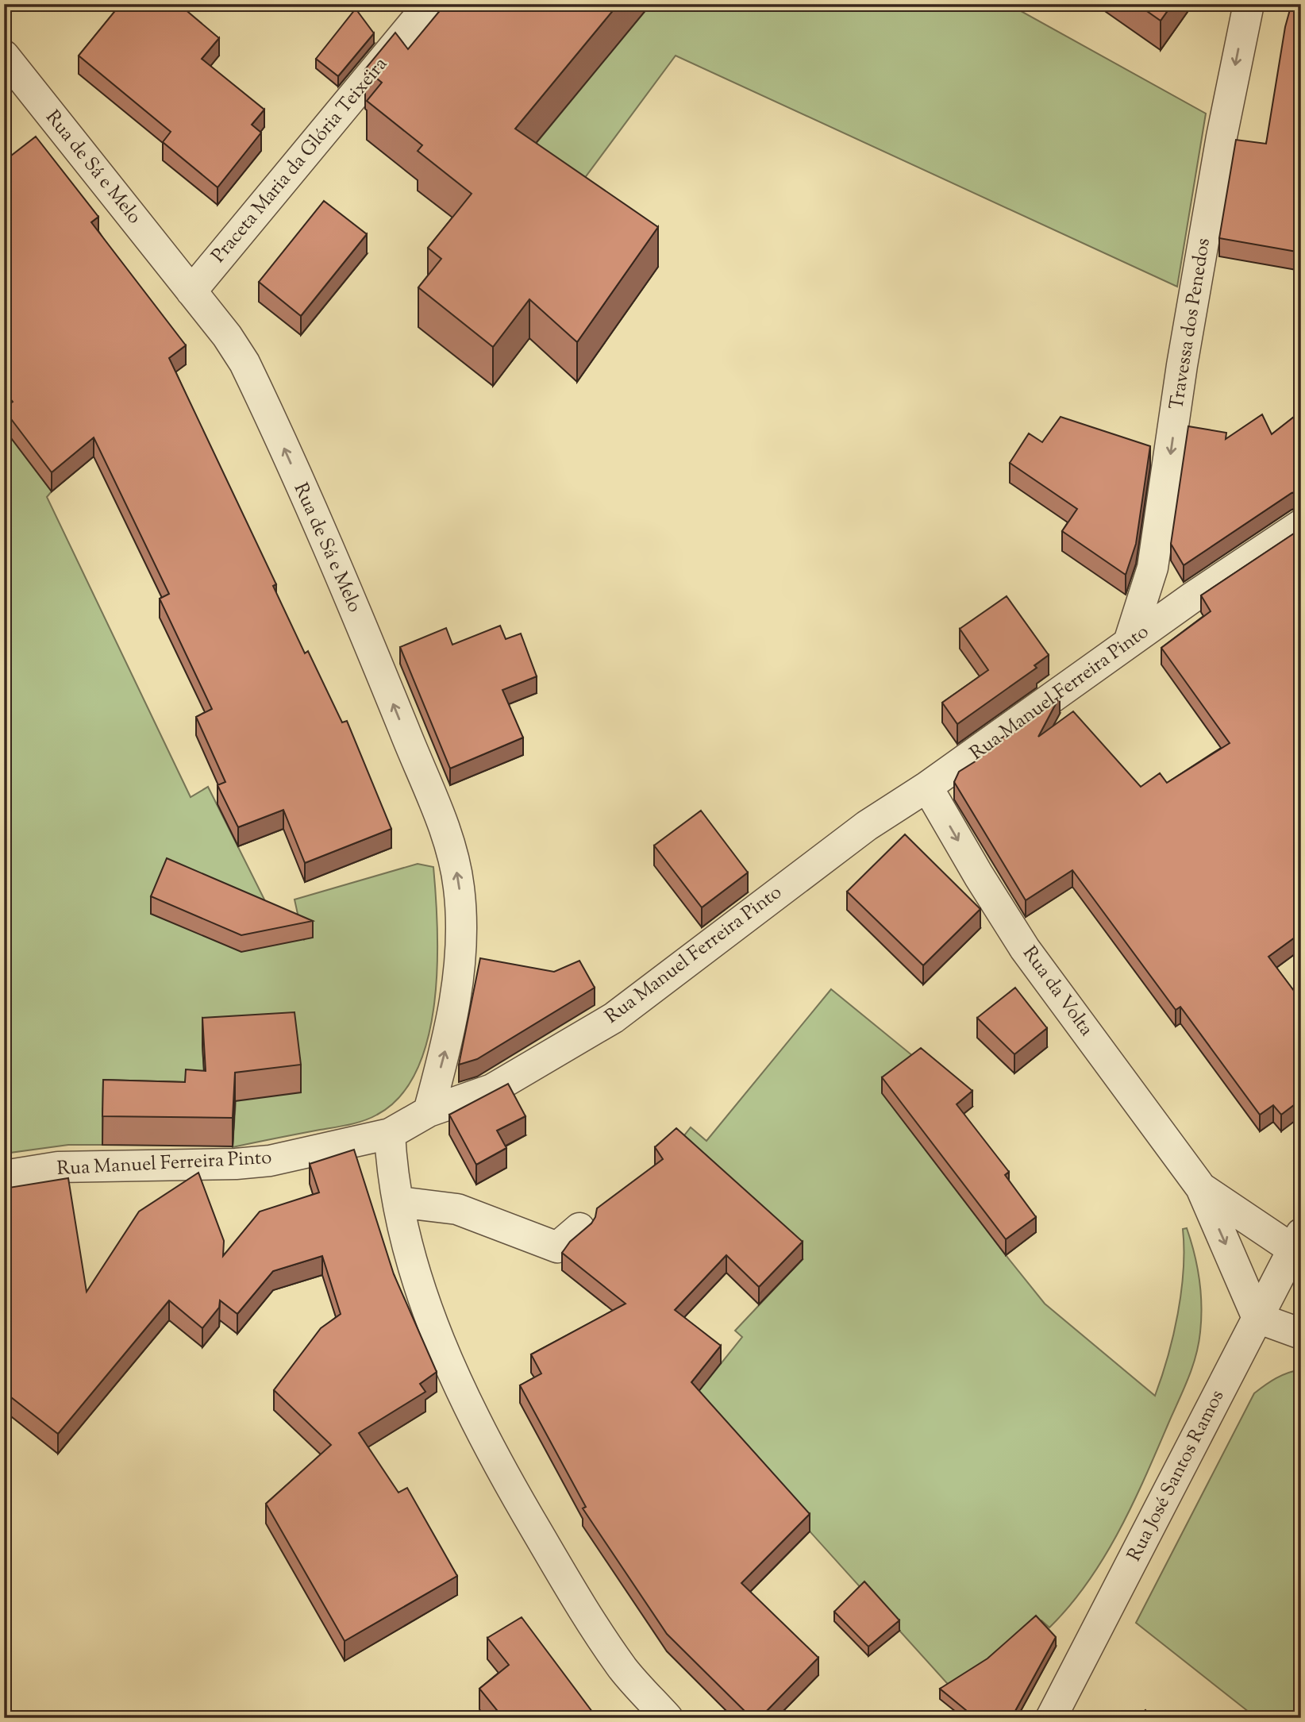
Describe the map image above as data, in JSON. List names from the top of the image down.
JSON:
{
  "streets": {
    "street": [
      "Praceta Maria da Glória Teixeira",
      "Rua de Sá e Melo",
      "Travessa dos Penedos",
      "Rua Manuel Ferreira Pinto",
      "Rua da Volta",
      "Rua José Santos Ramos"
    ]
  },
  "crossings": [
    ["Praceta Maria da Glória Teixeira", "Rua de Sá e Melo"],
    ["Rua de Sá e Melo", "Rua Manuel Ferreira Pinto"],
    ["Travessa dos Penedos", "Rua Manuel Ferreira Pinto"],
    ["Rua Manuel Ferreira Pinto", "Rua da Volta"],
    ["Rua da Volta", "Rua José Santos Ramos"]
  ],
  "one_way": ["Rua de Sá e Melo", "Travessa dos Penedos", "Rua da Volta"]
}
